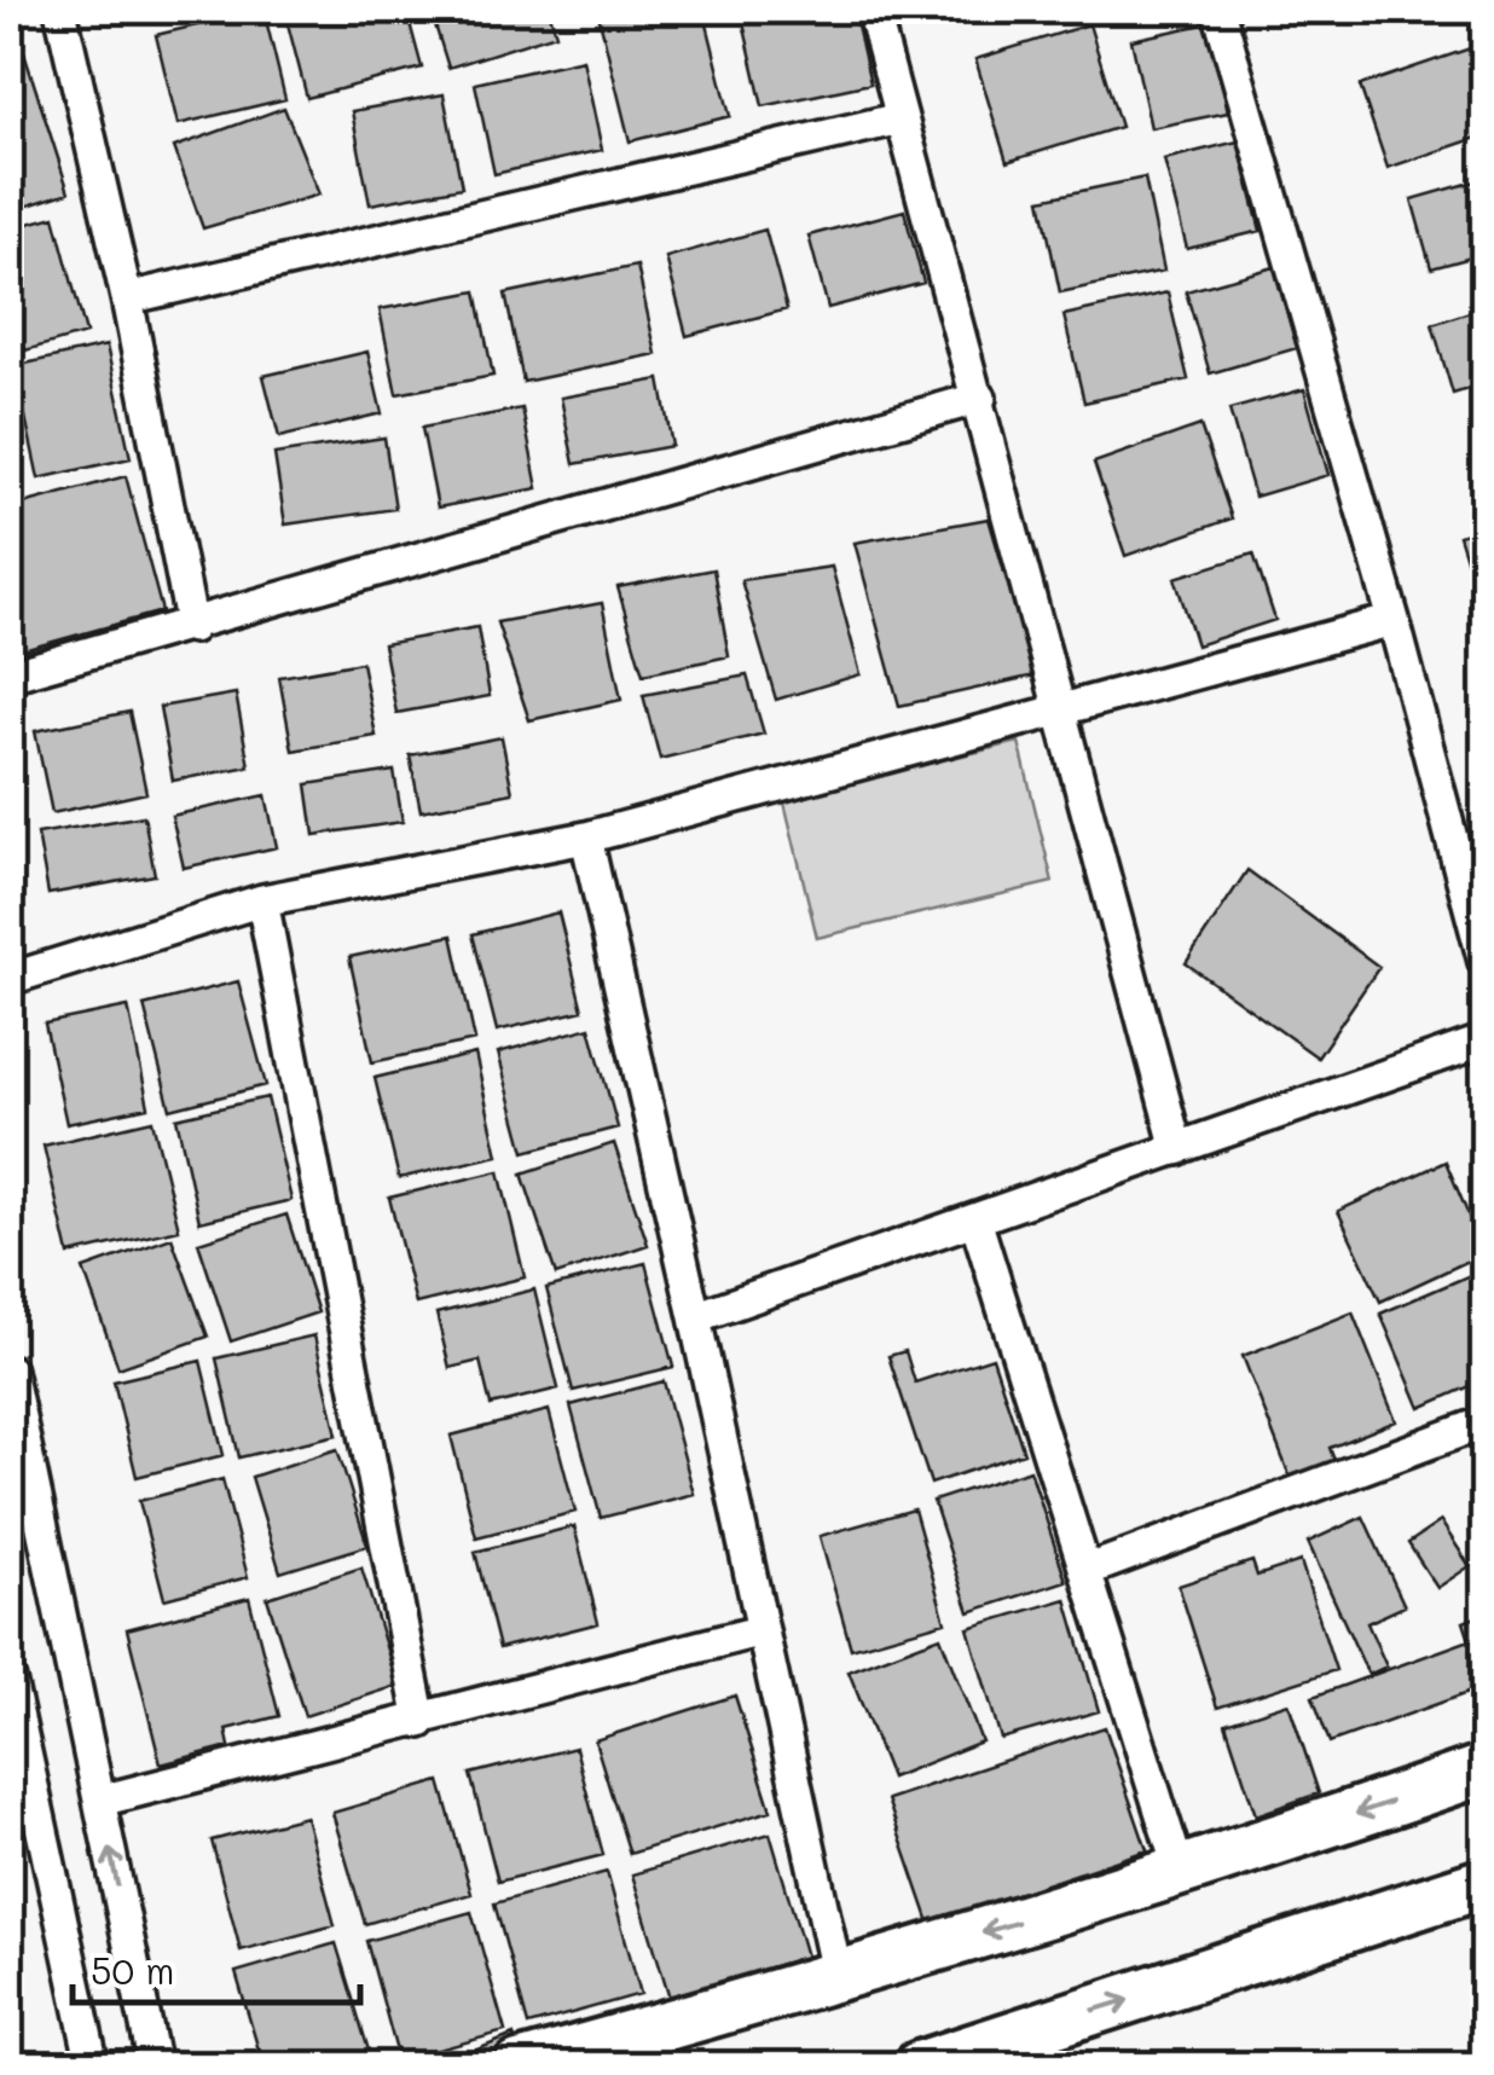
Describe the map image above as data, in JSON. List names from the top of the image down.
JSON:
{
  "scale_bar": "50 m"
}
